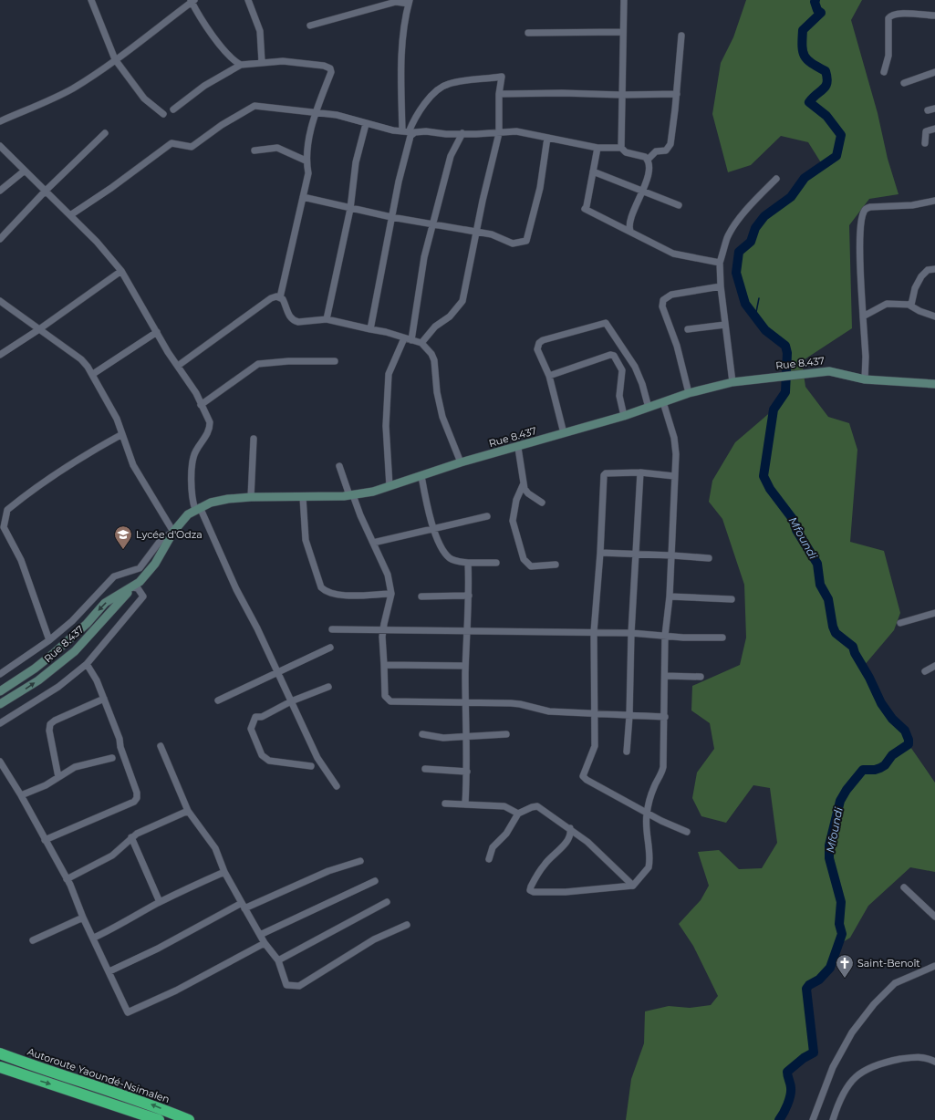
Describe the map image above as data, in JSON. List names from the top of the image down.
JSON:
{
  "streets": {
    "highway": ["Autoroute Yaoundé-Nsimalen"],
    "main road": ["Rue 8.437"]
  },
  "water": ["Mfoundi"],
  "places": {
    "school or university": ["Lycée d'Odza"],
    "church": ["Saint-Benoît"]
  }
}
